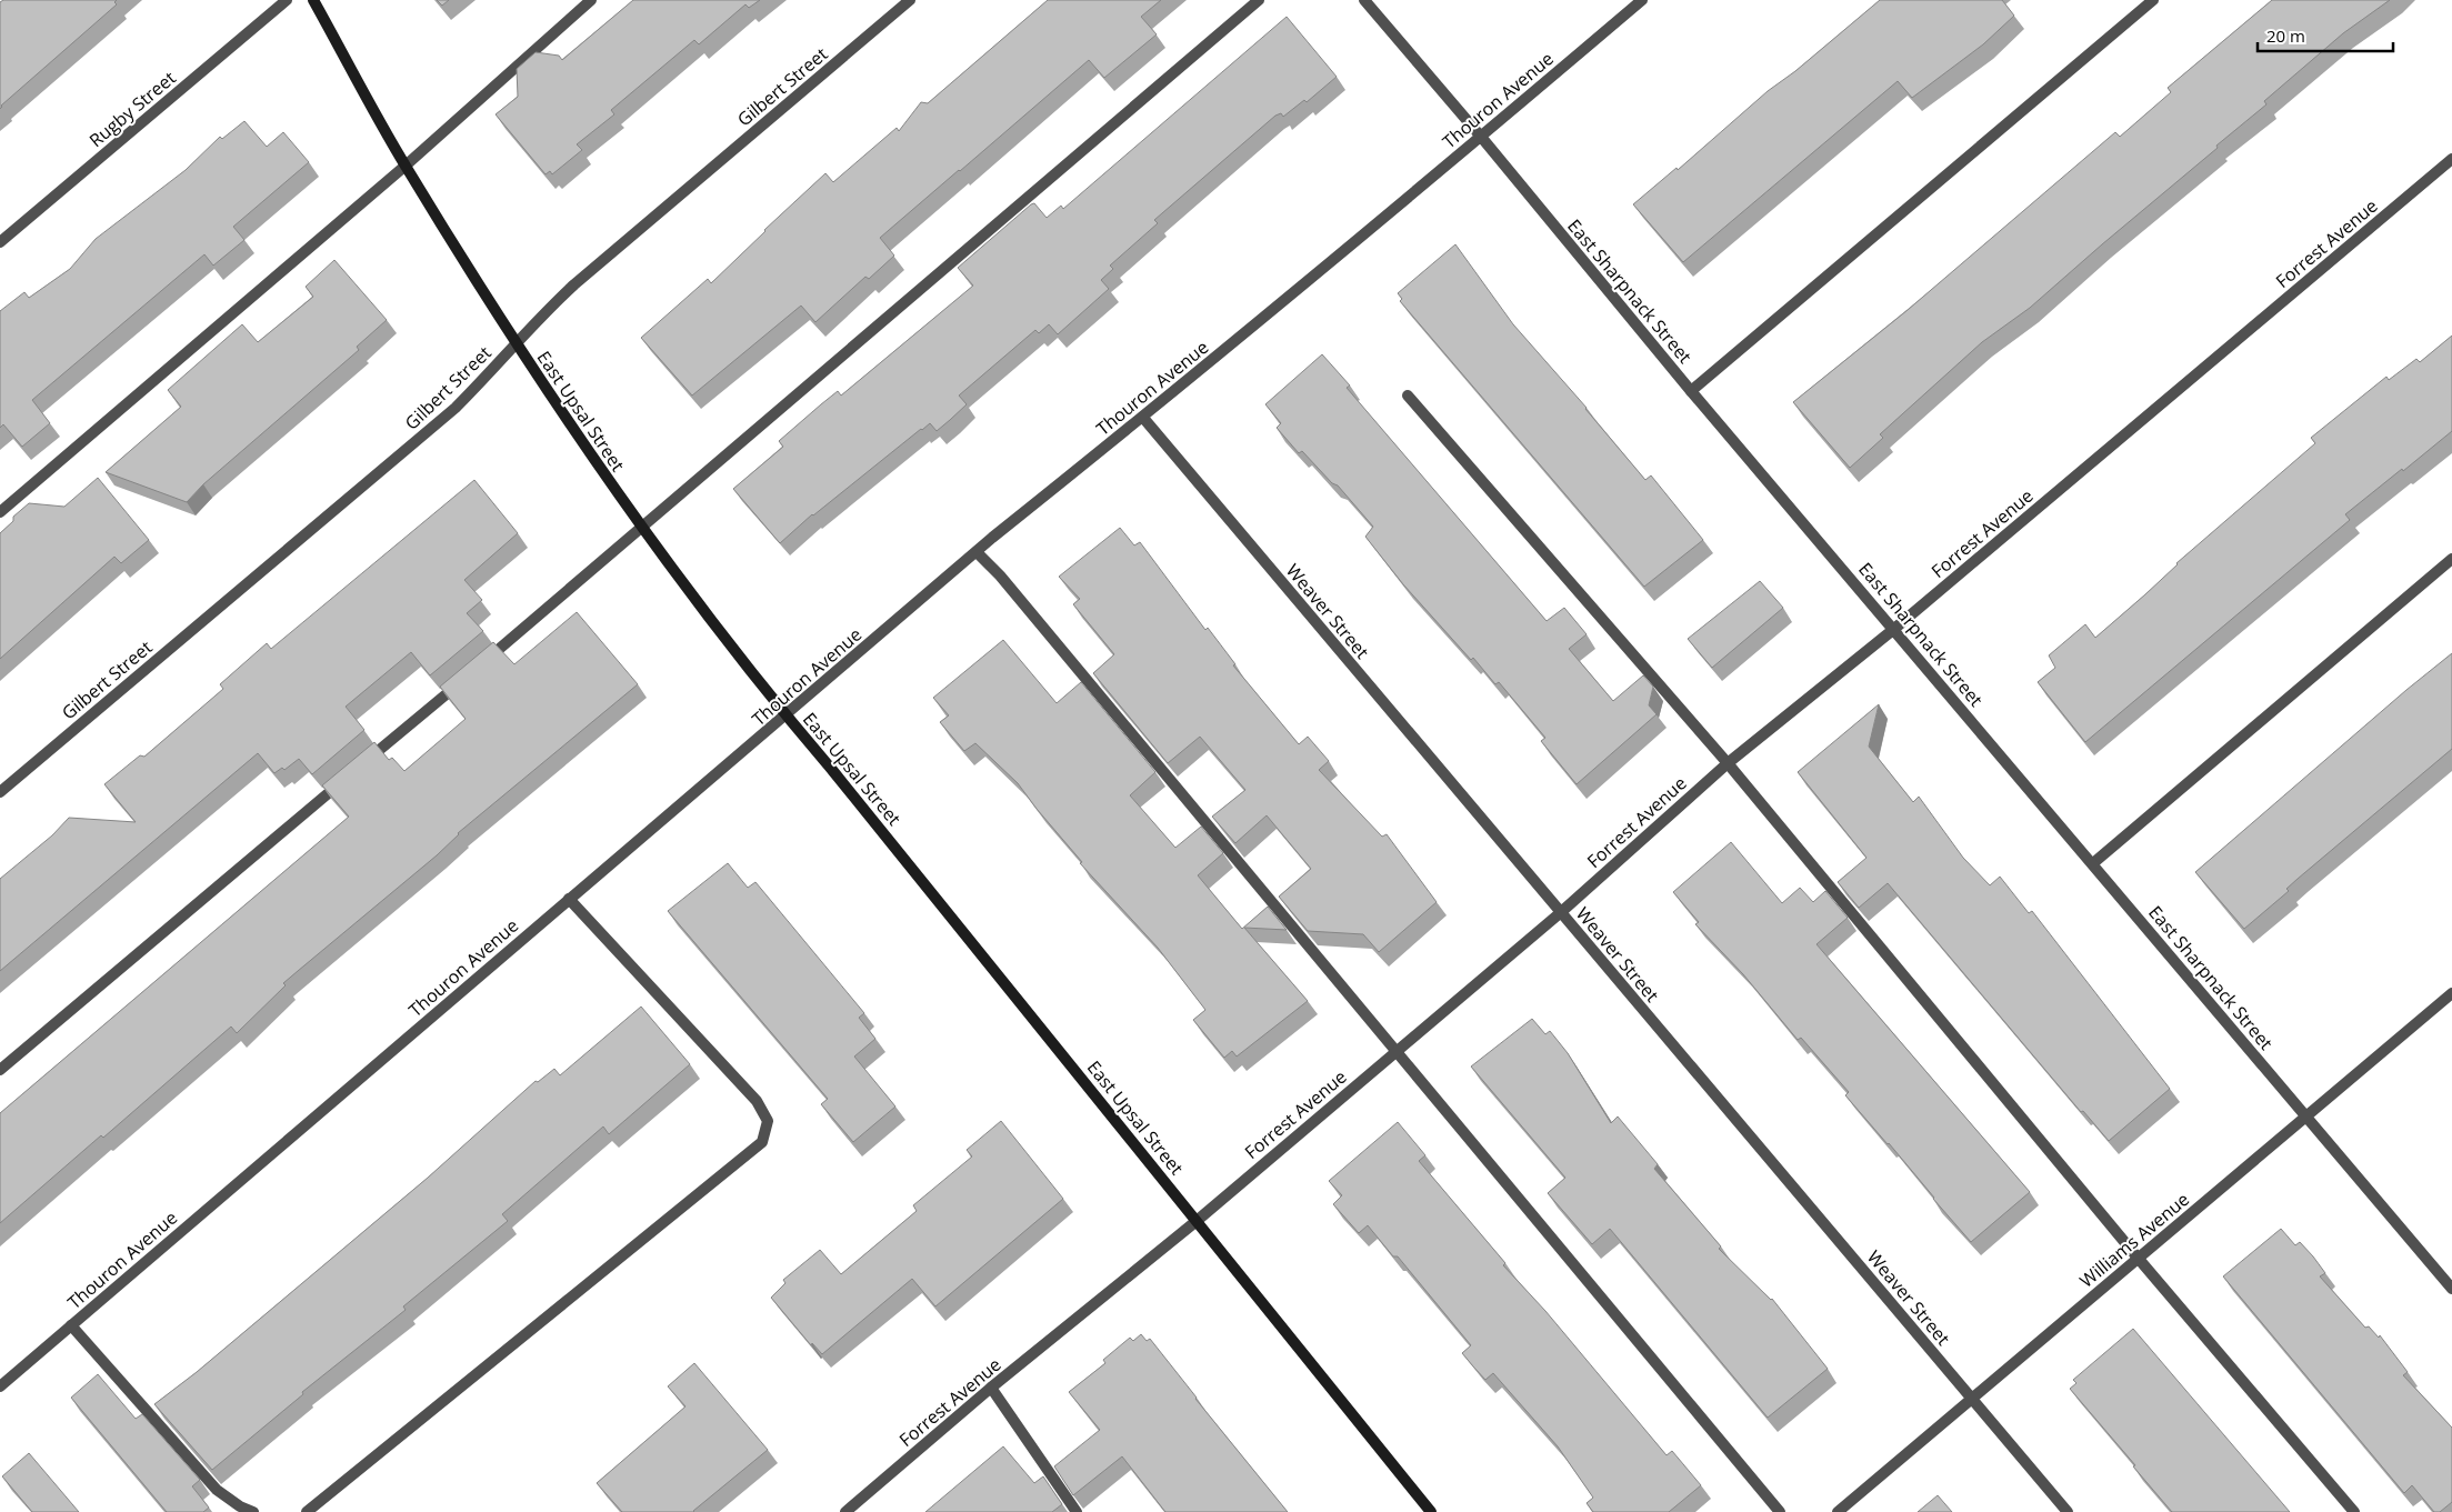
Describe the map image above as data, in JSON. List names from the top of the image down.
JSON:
{
  "streets": {
    "street": [
      "Gilbert Street",
      "Thouron Avenue",
      "Rugby Street",
      "Forrest Avenue",
      "East Sharpnack Street",
      "East Upsal Street",
      "Weaver Street",
      "Williams Avenue"
    ]
  },
  "crossings": [
    ["Gilbert Street", "East Upsal Street"],
    ["Thouron Avenue", "East Sharpnack Street"],
    ["Thouron Avenue", "East Upsal Street"],
    ["Thouron Avenue", "Weaver Street"],
    ["Forrest Avenue", "East Sharpnack Street"],
    ["Forrest Avenue", "East Upsal Street"],
    ["Forrest Avenue", "Weaver Street"],
    ["East Sharpnack Street", "Williams Avenue"],
    ["Weaver Street", "Williams Avenue"]
  ],
  "scale_bar": "20 m"
}
